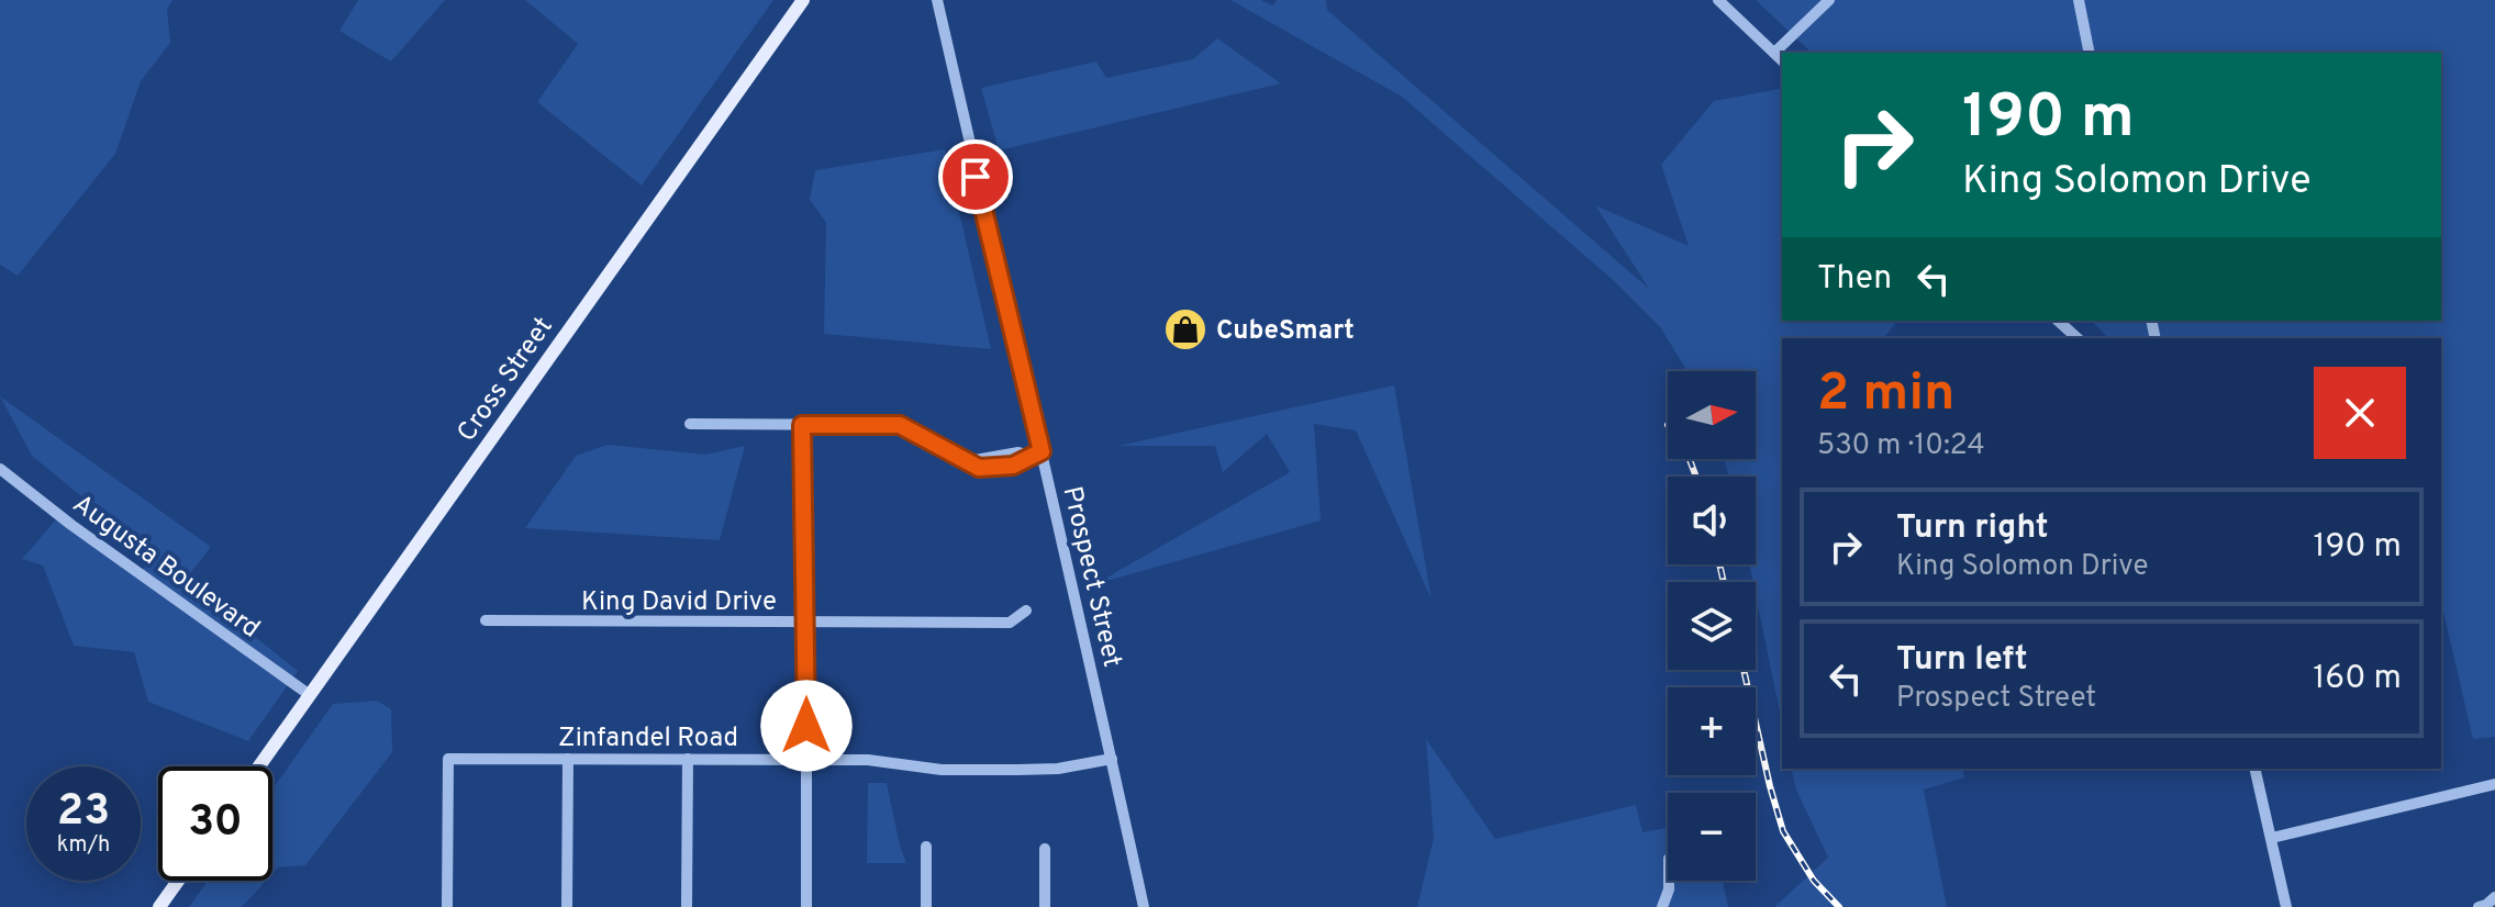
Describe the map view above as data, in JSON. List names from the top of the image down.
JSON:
{
  "streets": {
    "main road": ["Cross Street"],
    "street": [
      "Augusta Boulevard",
      "Prospect Street",
      "King David Drive",
      "Zinfandel Road"
    ]
  },
  "crossings": [
    ["Cross Street", "Augusta Boulevard"],
    ["Prospect Street", "Zinfandel Road"]
  ],
  "places": {
    "shop": ["CubeSmart"]
  },
  "north": "right",
  "page": {
    "turn": ["190 m", "King Solomon Drive"],
    "then": "Then",
    "heading": ["2 min", "530 m · 10:24"],
    "map_buttons": ["+", "−"],
    "list": [
      {
        "name": "Turn right",
        "note": "King Solomon Drive",
        "value": "190 m"
      },
      {
        "name": "Turn left",
        "note": "Prospect Street",
        "value": "160 m"
      }
    ],
    "speed": "23 km/h",
    "limit": "30"
  }
}
